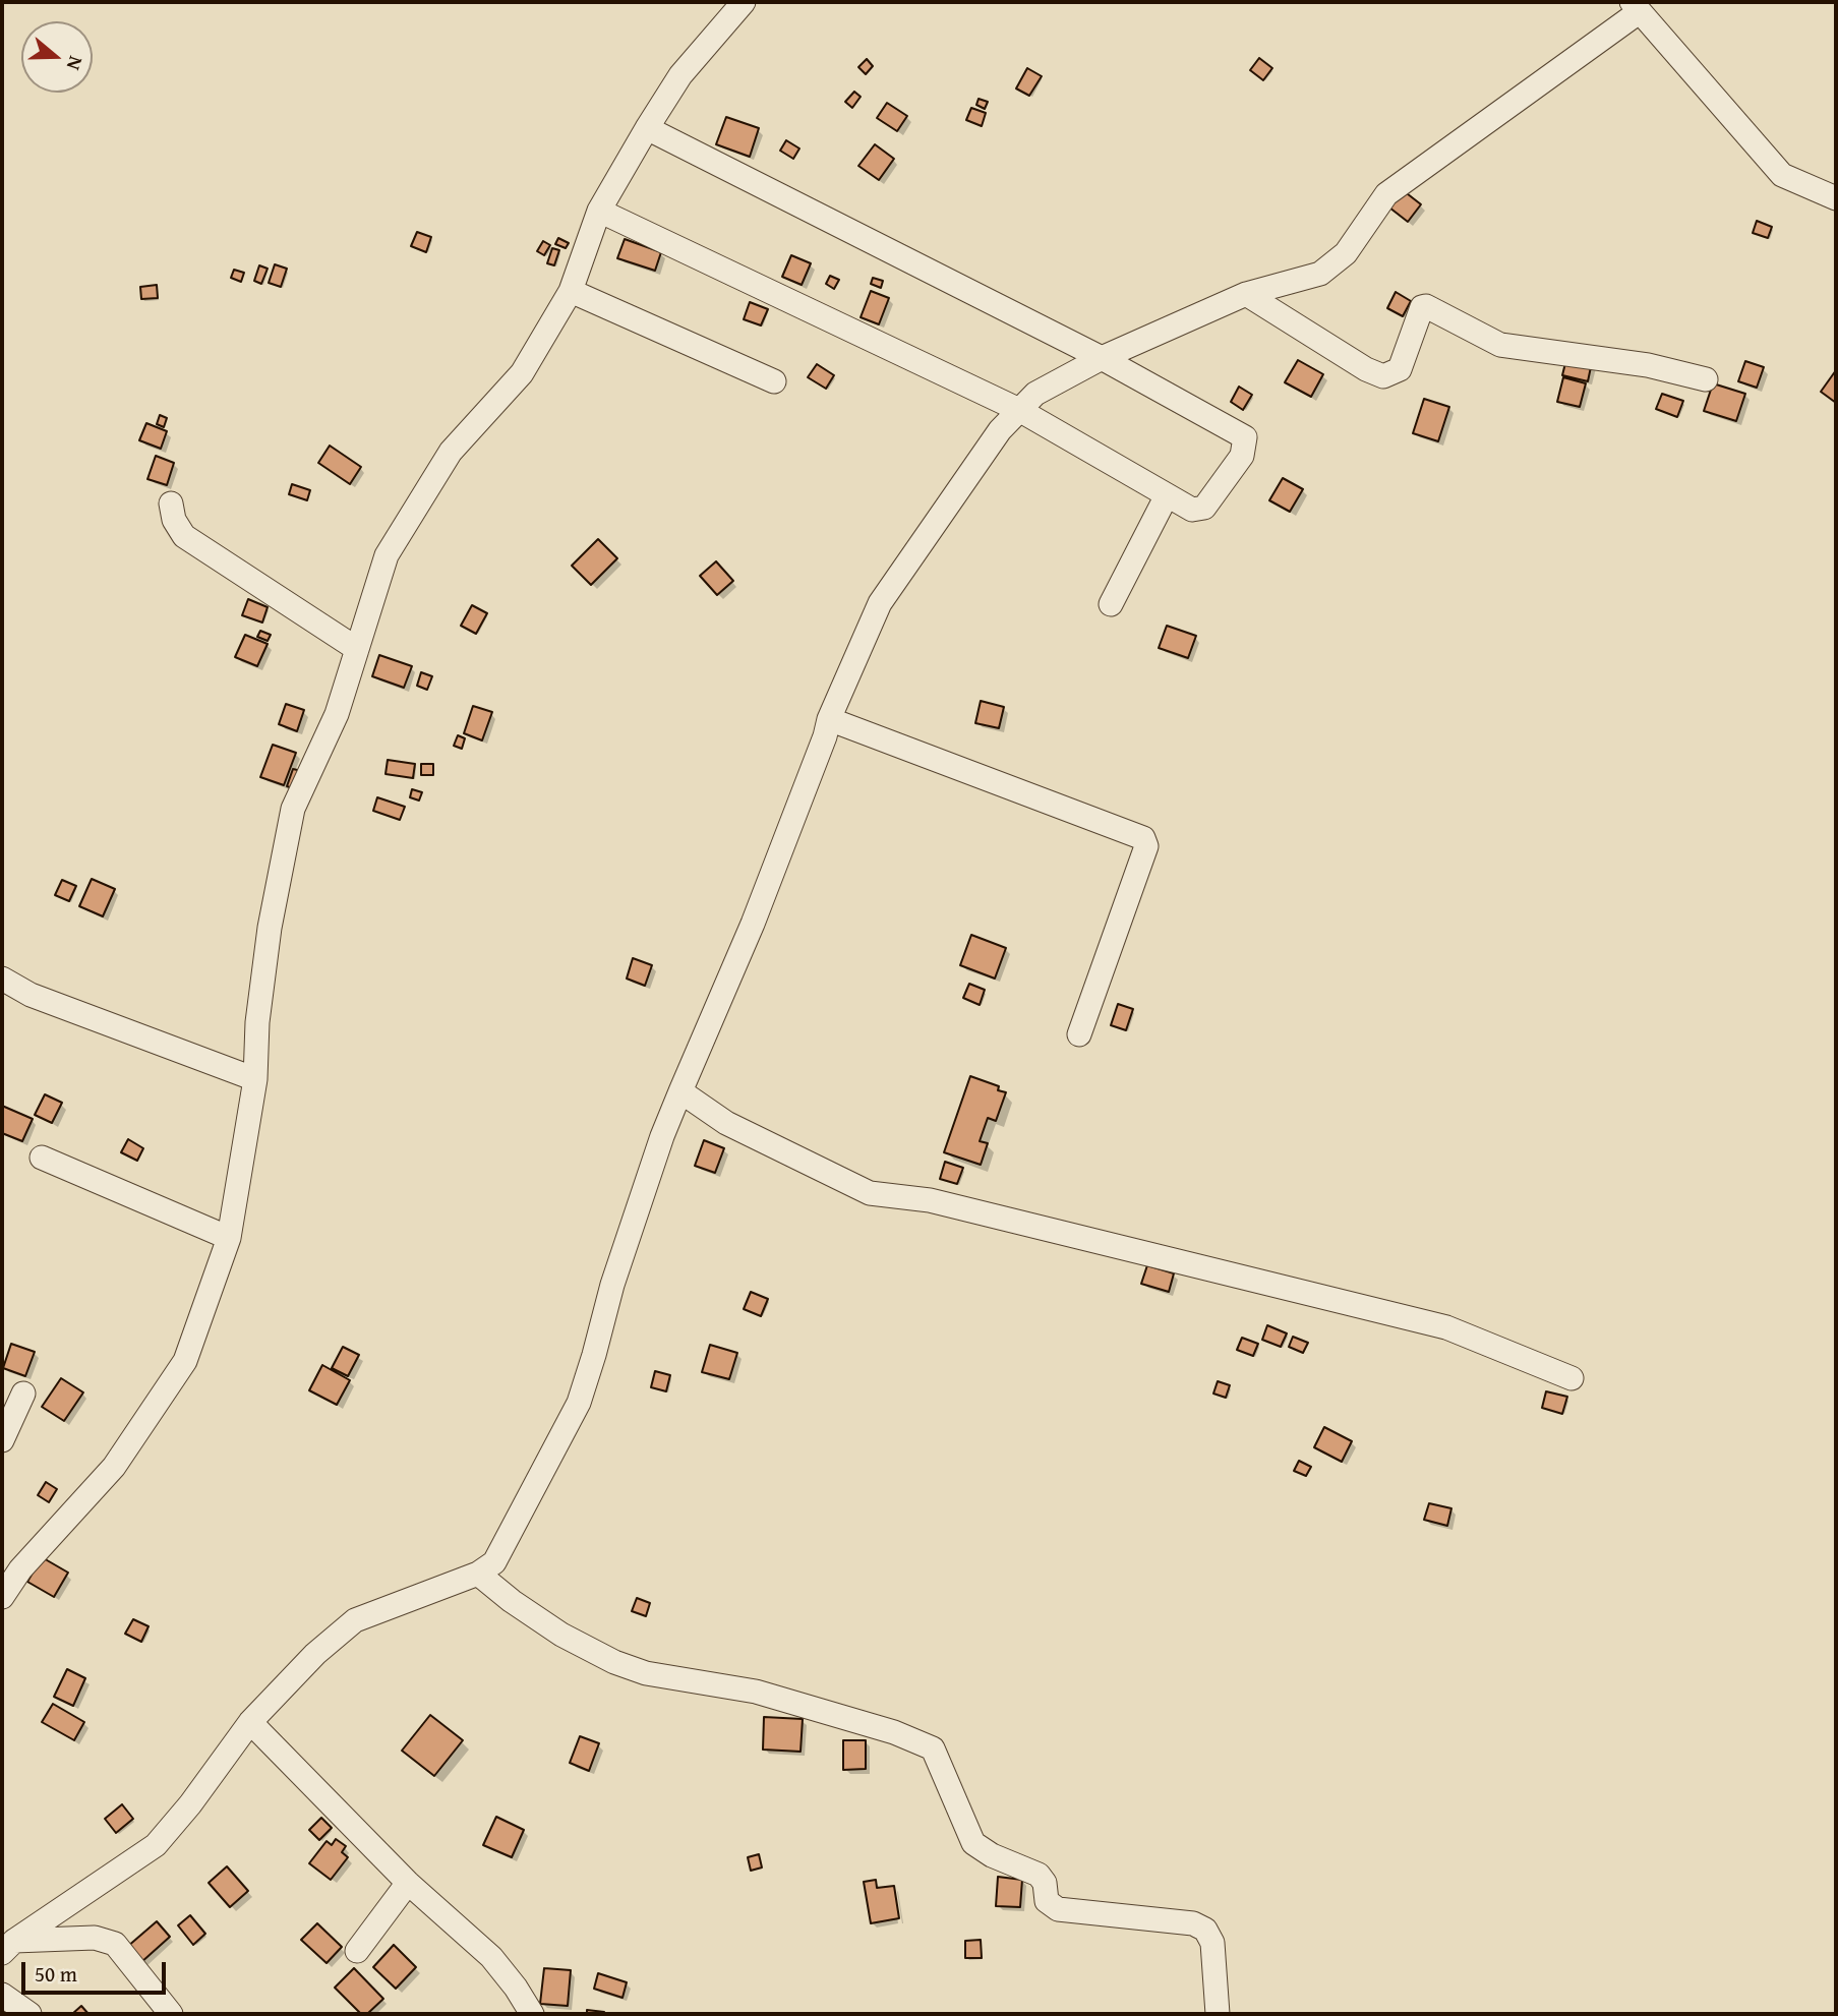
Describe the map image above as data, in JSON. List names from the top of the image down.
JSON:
{
  "scale_bar": "50 m",
  "north": "right"
}
